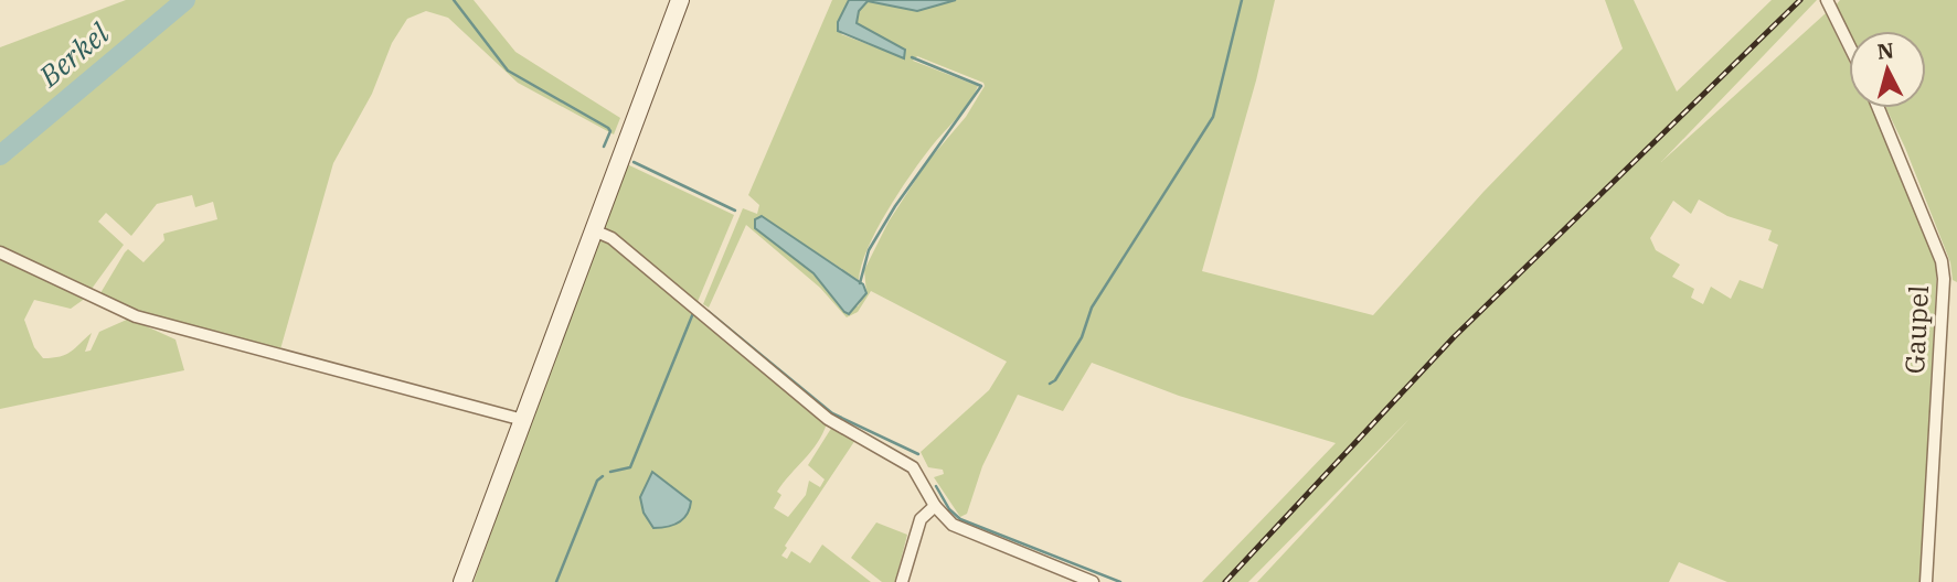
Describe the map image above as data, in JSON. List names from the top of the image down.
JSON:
{
  "streets": {
    "street": ["Gaupel"]
  },
  "water": ["Berkel"],
  "north": "top"
}
